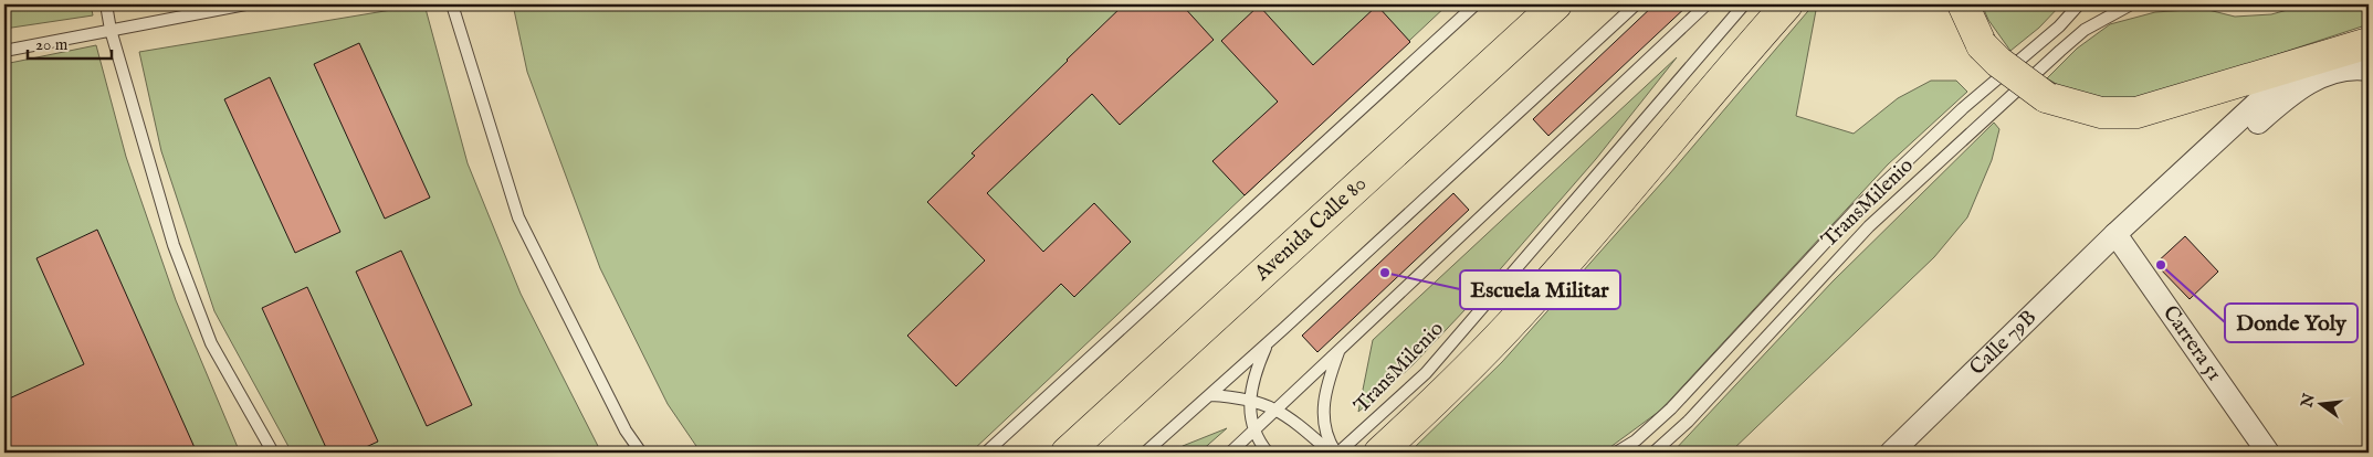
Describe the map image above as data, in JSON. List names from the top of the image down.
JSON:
{
  "streets": {
    "highway": ["Avenida Calle 80"],
    "street": ["Calle 79B", "Carrera 51"],
    "lane": ["TransMilenio"]
  },
  "crossings": [
    ["Calle 79B", "Carrera 51"]
  ],
  "places": ["Donde Yoly", "Escuela Militar"],
  "scale_bar": "20 m",
  "north": "left"
}
